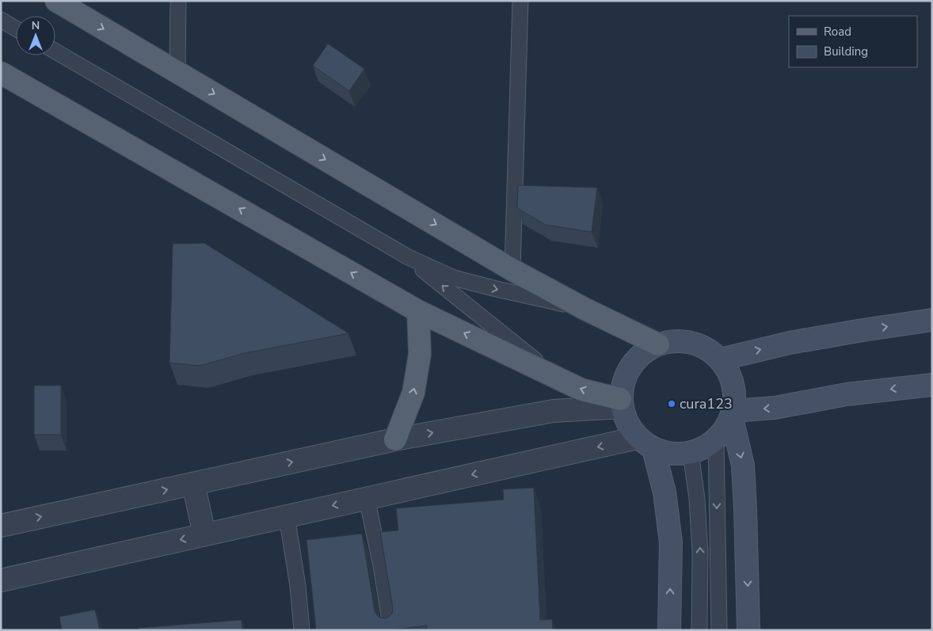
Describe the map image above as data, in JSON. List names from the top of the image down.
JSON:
{
  "places": ["cura123"],
  "legend": ["Road", "Building"],
  "north": "top"
}
